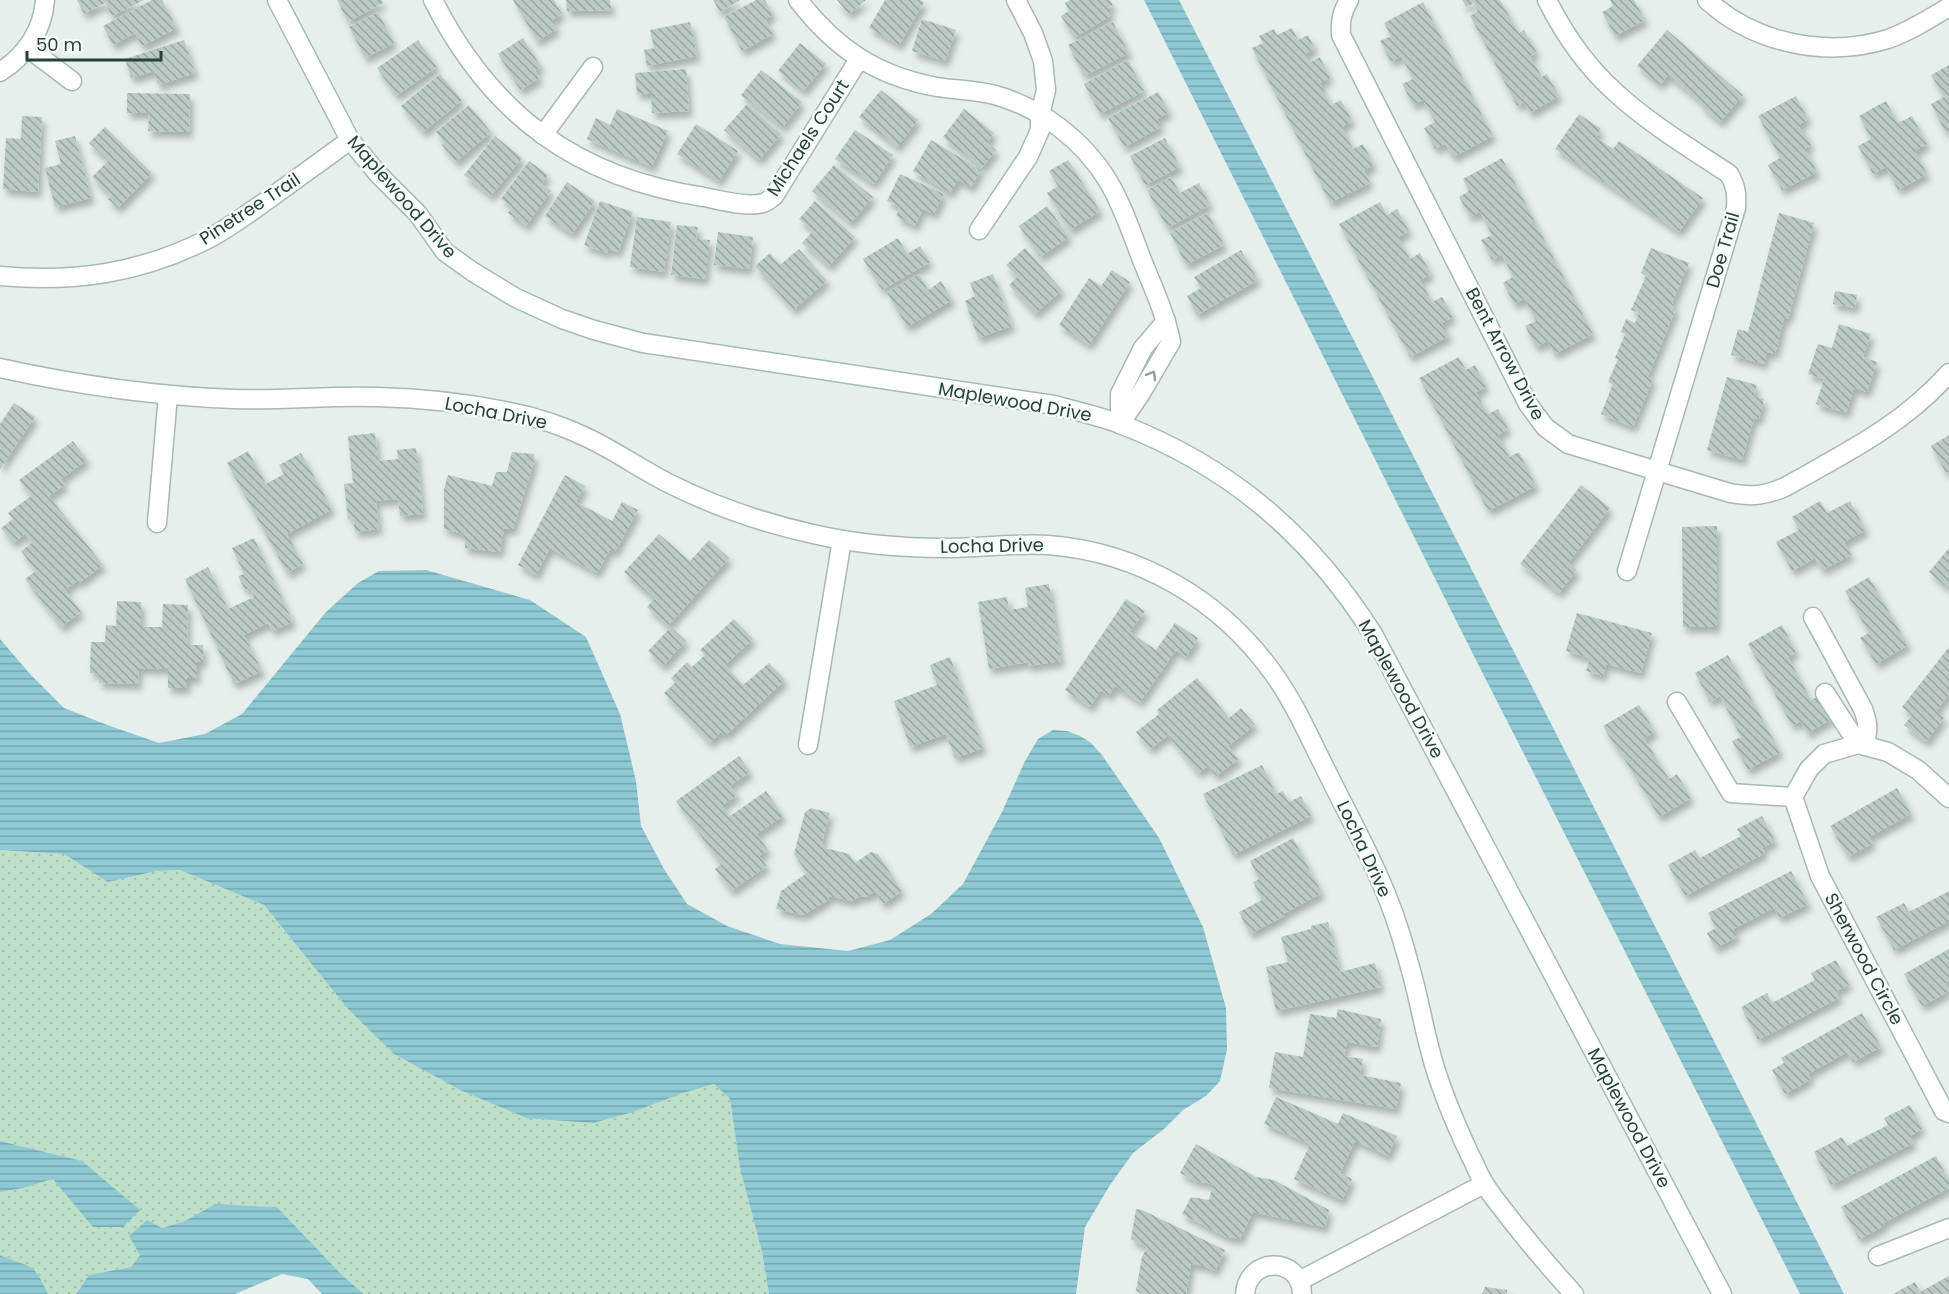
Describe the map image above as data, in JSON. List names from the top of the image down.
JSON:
{
  "streets": {
    "street": [
      "Michaels Court",
      "Maplewood Drive",
      "Pinetree Trail",
      "Doe Trail",
      "Bent Arrow Drive",
      "Locha Drive",
      "Sherwood Circle"
    ]
  },
  "crossings": [
    ["Maplewood Drive", "Pinetree Trail"],
    ["Doe Trail", "Bent Arrow Drive"]
  ],
  "scale_bar": "50 m"
}
